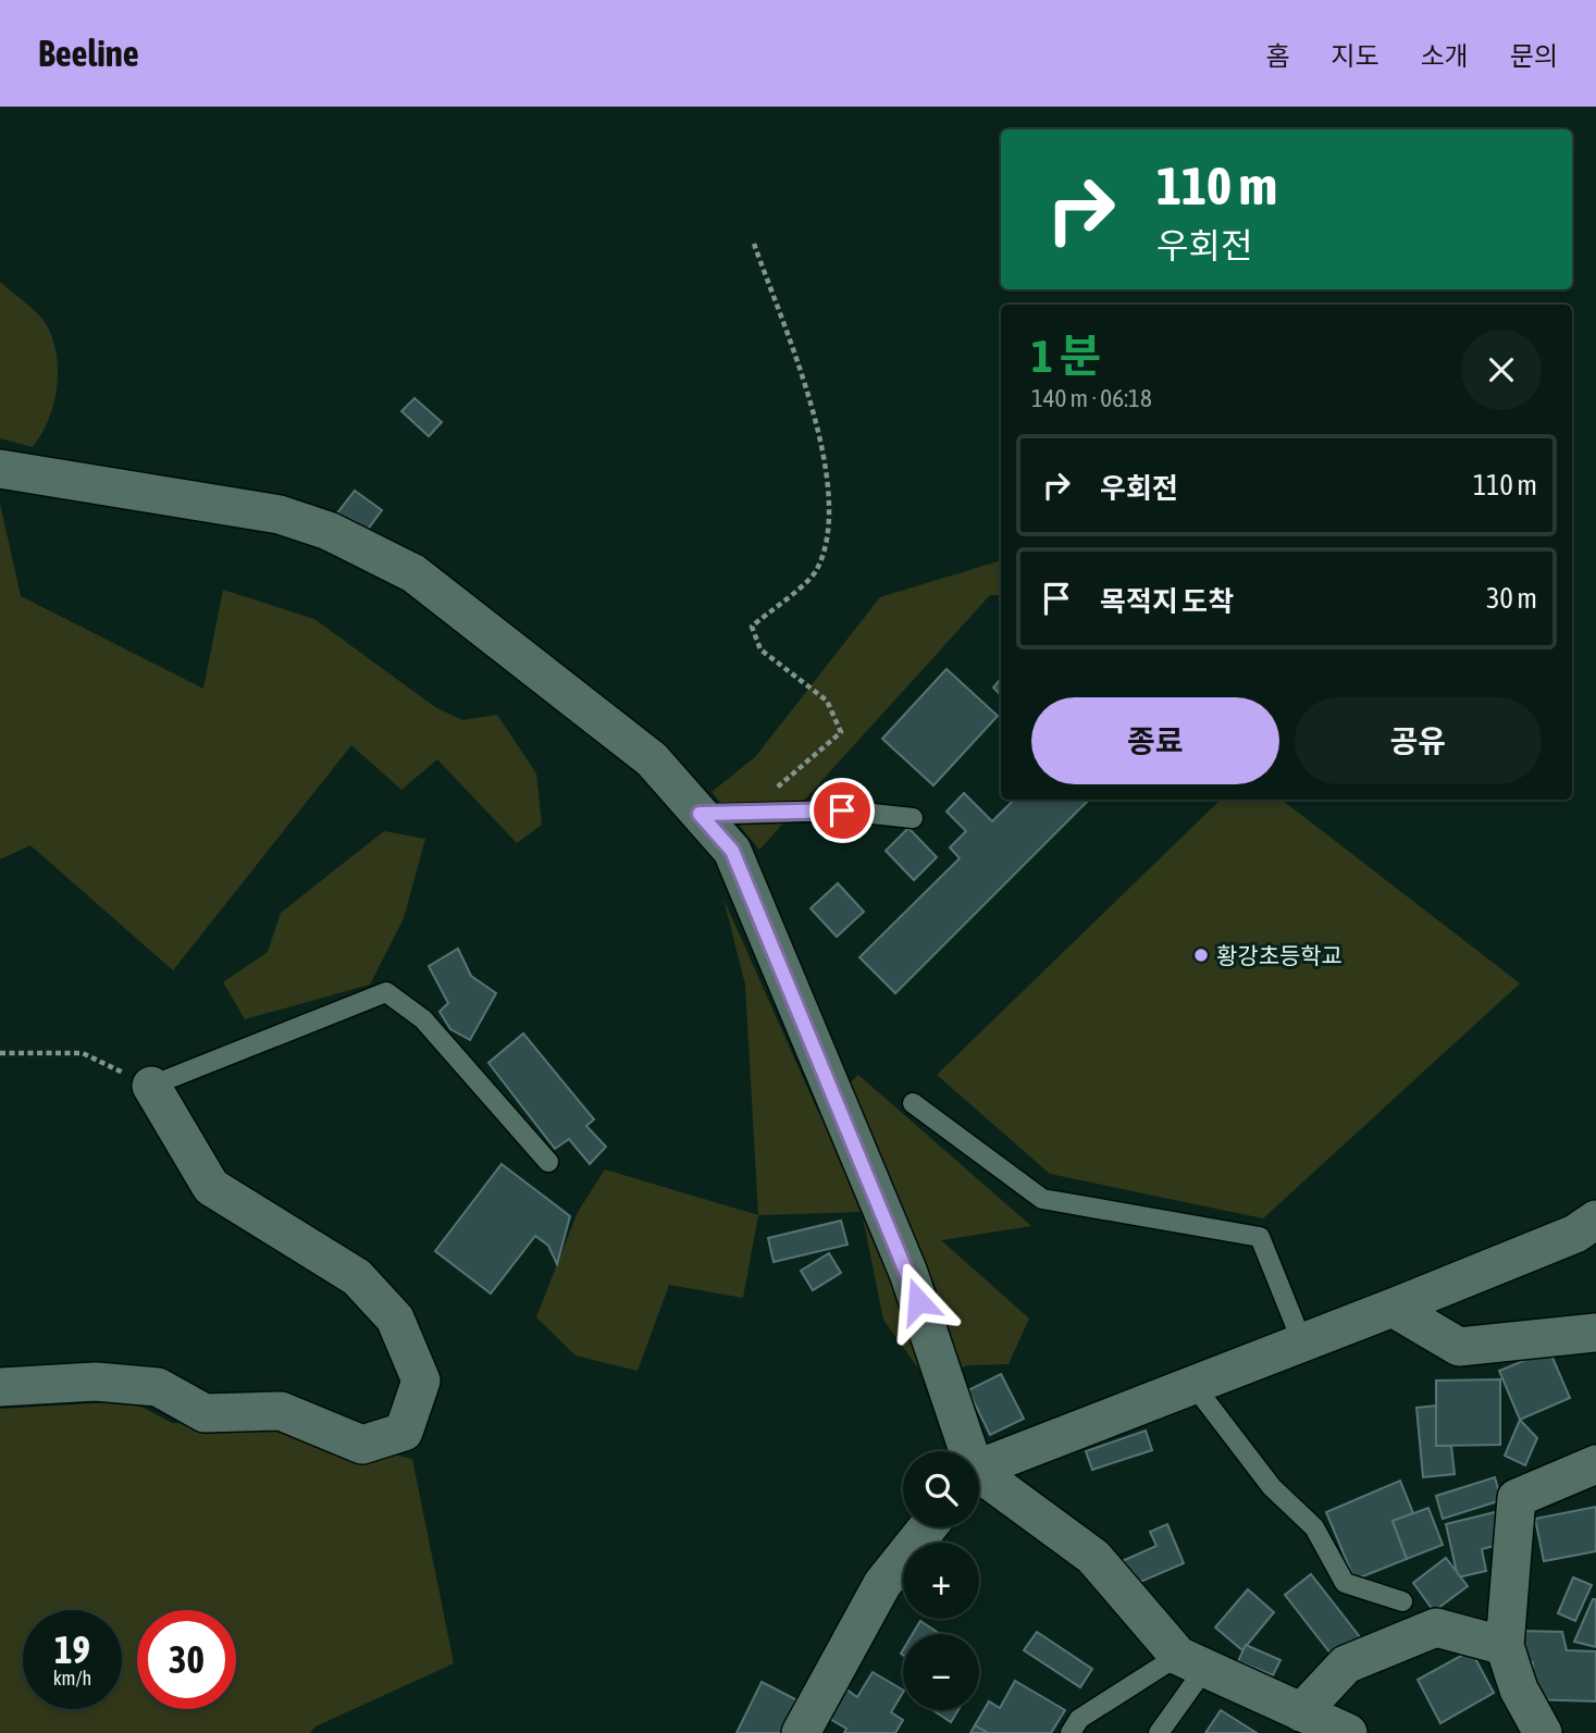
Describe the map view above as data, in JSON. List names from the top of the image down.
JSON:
{
  "places": ["황강초등학교"],
  "page": {
    "header": "Beeline",
    "nav": [
      "홈",
      "지도",
      "소개",
      "문의"
    ],
    "turn": ["110 m", "우회전"],
    "heading": ["1 분", "140 m · 06:18"],
    "list": [
      {
        "name": "우회전",
        "value": "110 m"
      },
      {
        "name": "목적지 도착",
        "value": "30 m"
      }
    ],
    "buttons": ["종료", "공유"],
    "map_buttons": ["+", "−"],
    "speed": "19 km/h",
    "limit": "30"
  }
}
